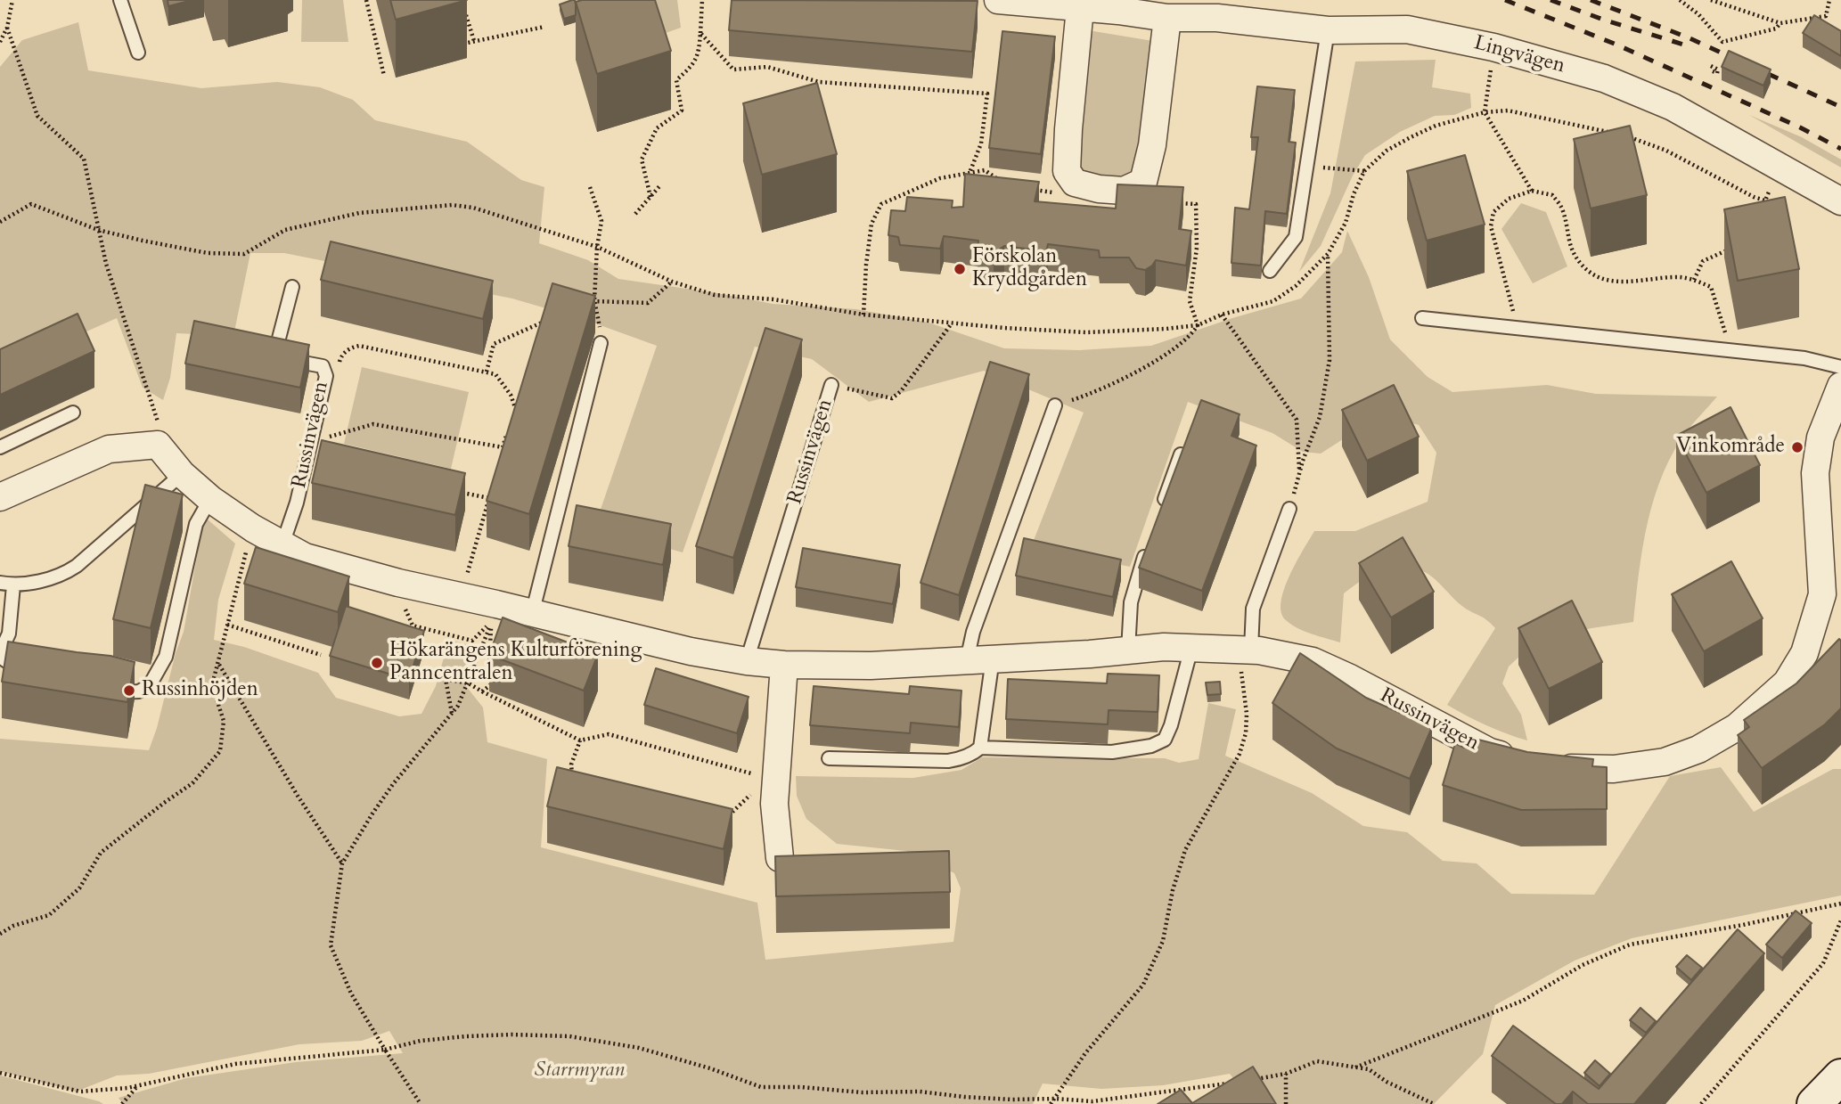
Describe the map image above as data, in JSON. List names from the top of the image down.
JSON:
{
  "streets": {
    "street": ["Lingvägen", "Russinvägen"]
  },
  "parks": ["Starrmyran"],
  "places": [
    "Förskolan Kryddgården",
    "Vinkområde",
    "Hökarängens Kulturförening Panncentralen",
    "Russinhöjden"
  ]
}
